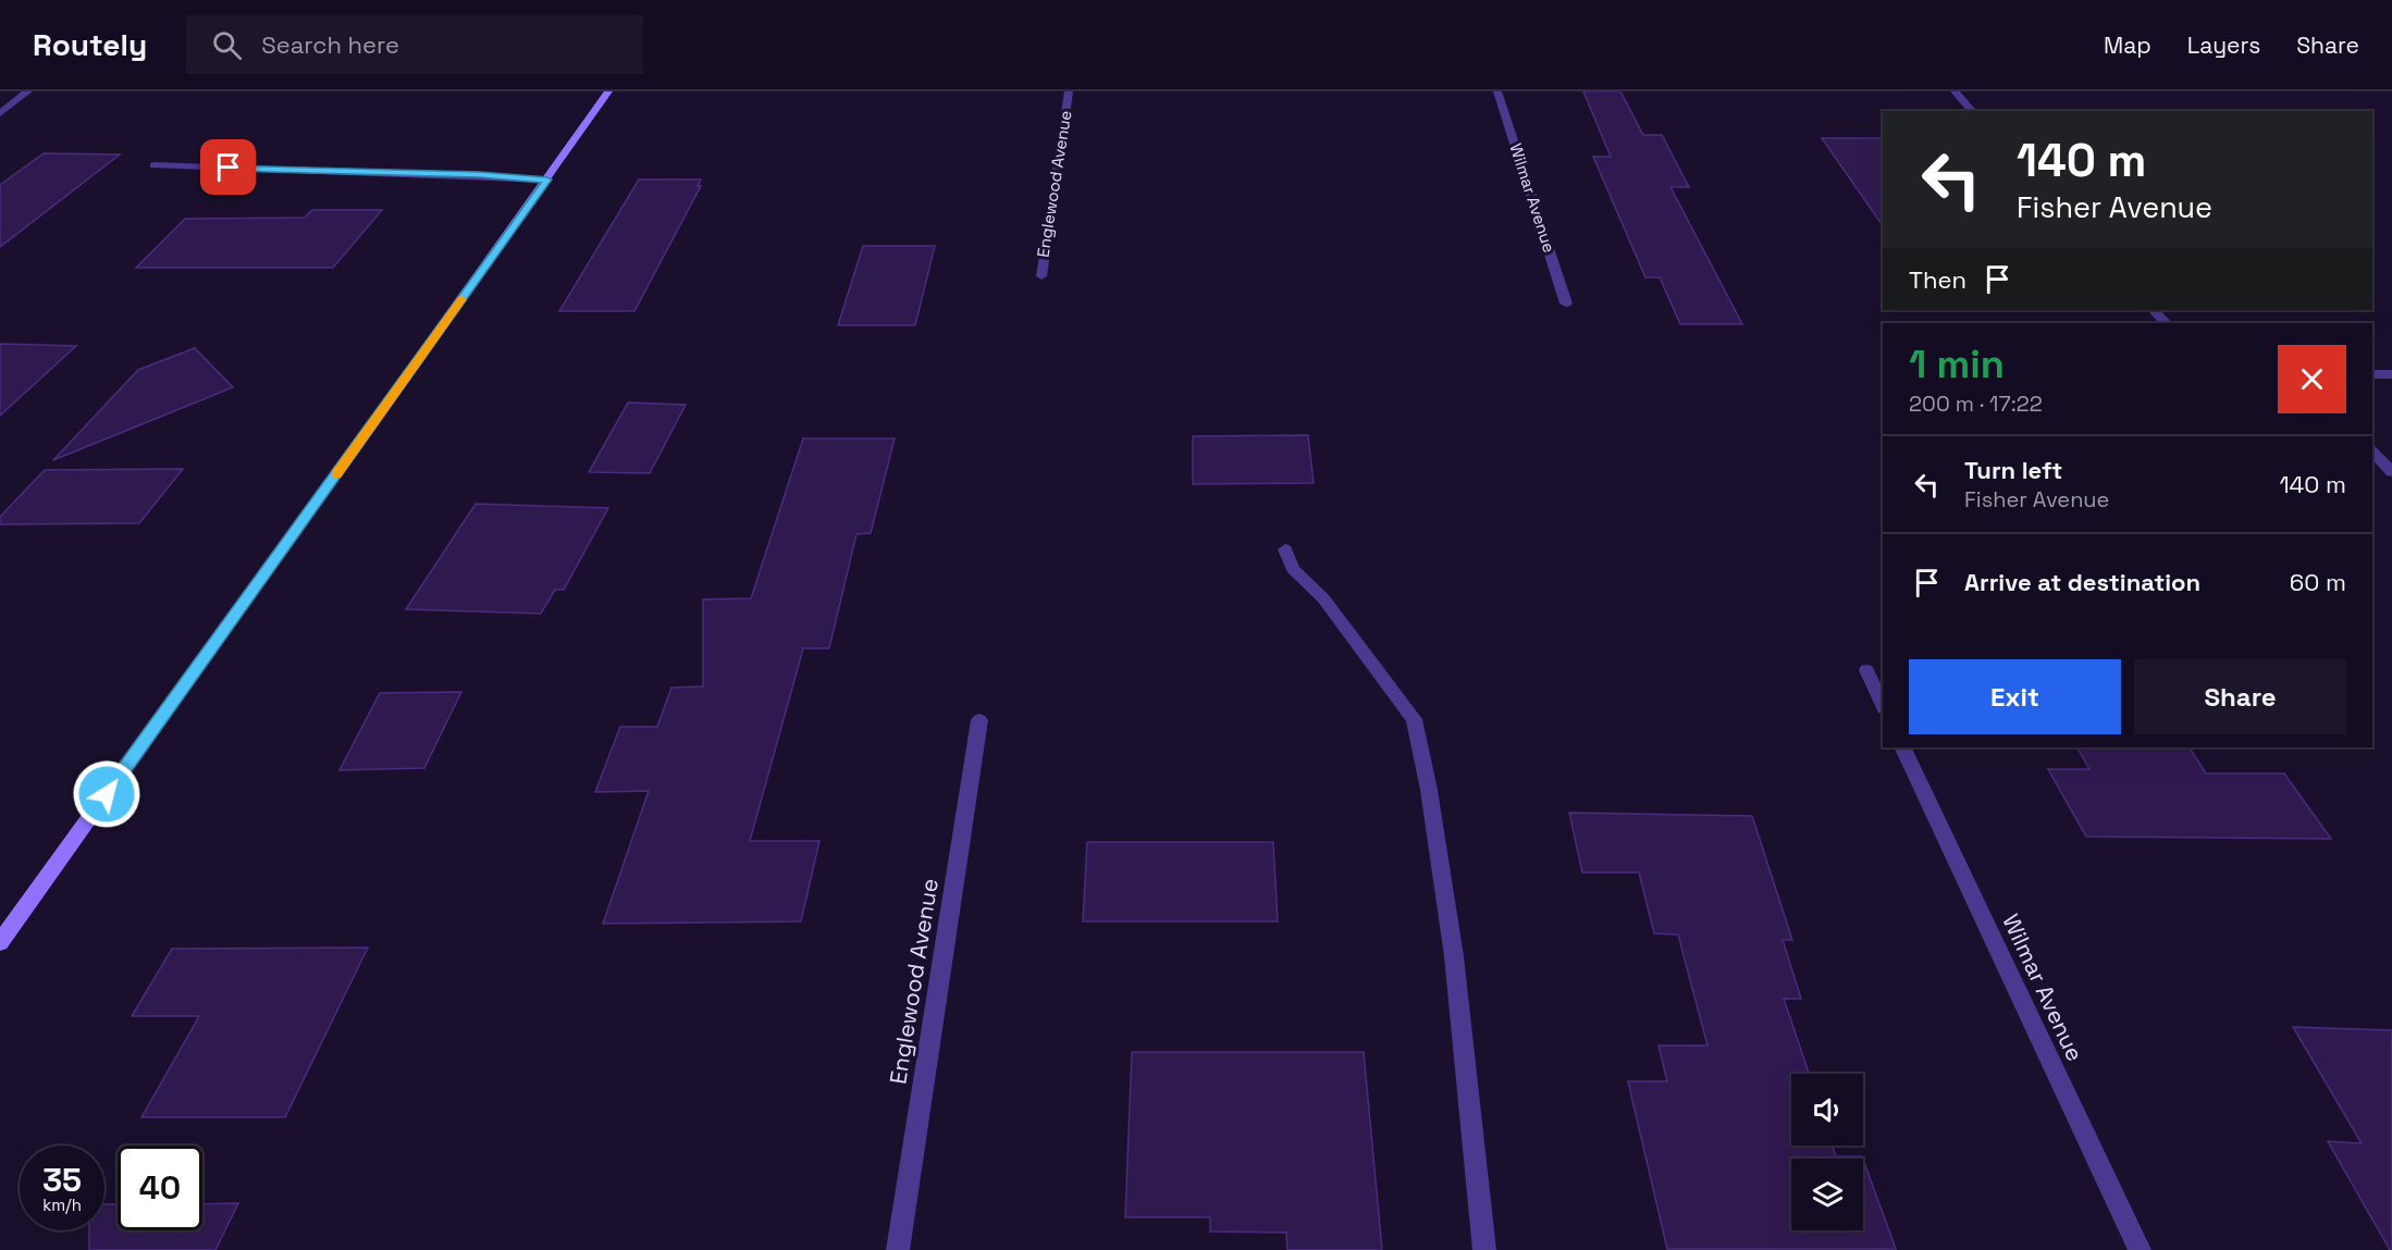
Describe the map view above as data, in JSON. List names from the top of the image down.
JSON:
{
  "streets": {
    "street": ["Englewood Avenue", "Wilmar Avenue"]
  },
  "page": {
    "header": "Routely",
    "search": "Search here",
    "nav": ["Map", "Layers", "Share"],
    "turn": ["140 m", "Fisher Avenue"],
    "then": "Then",
    "heading": ["1 min", "200 m · 17:22"],
    "list": [
      {
        "name": "Turn left",
        "note": "Fisher Avenue",
        "value": "140 m"
      },
      {
        "name": "Arrive at destination",
        "value": "60 m"
      }
    ],
    "buttons": ["Exit", "Share"],
    "speed": "35 km/h",
    "limit": "40"
  }
}
